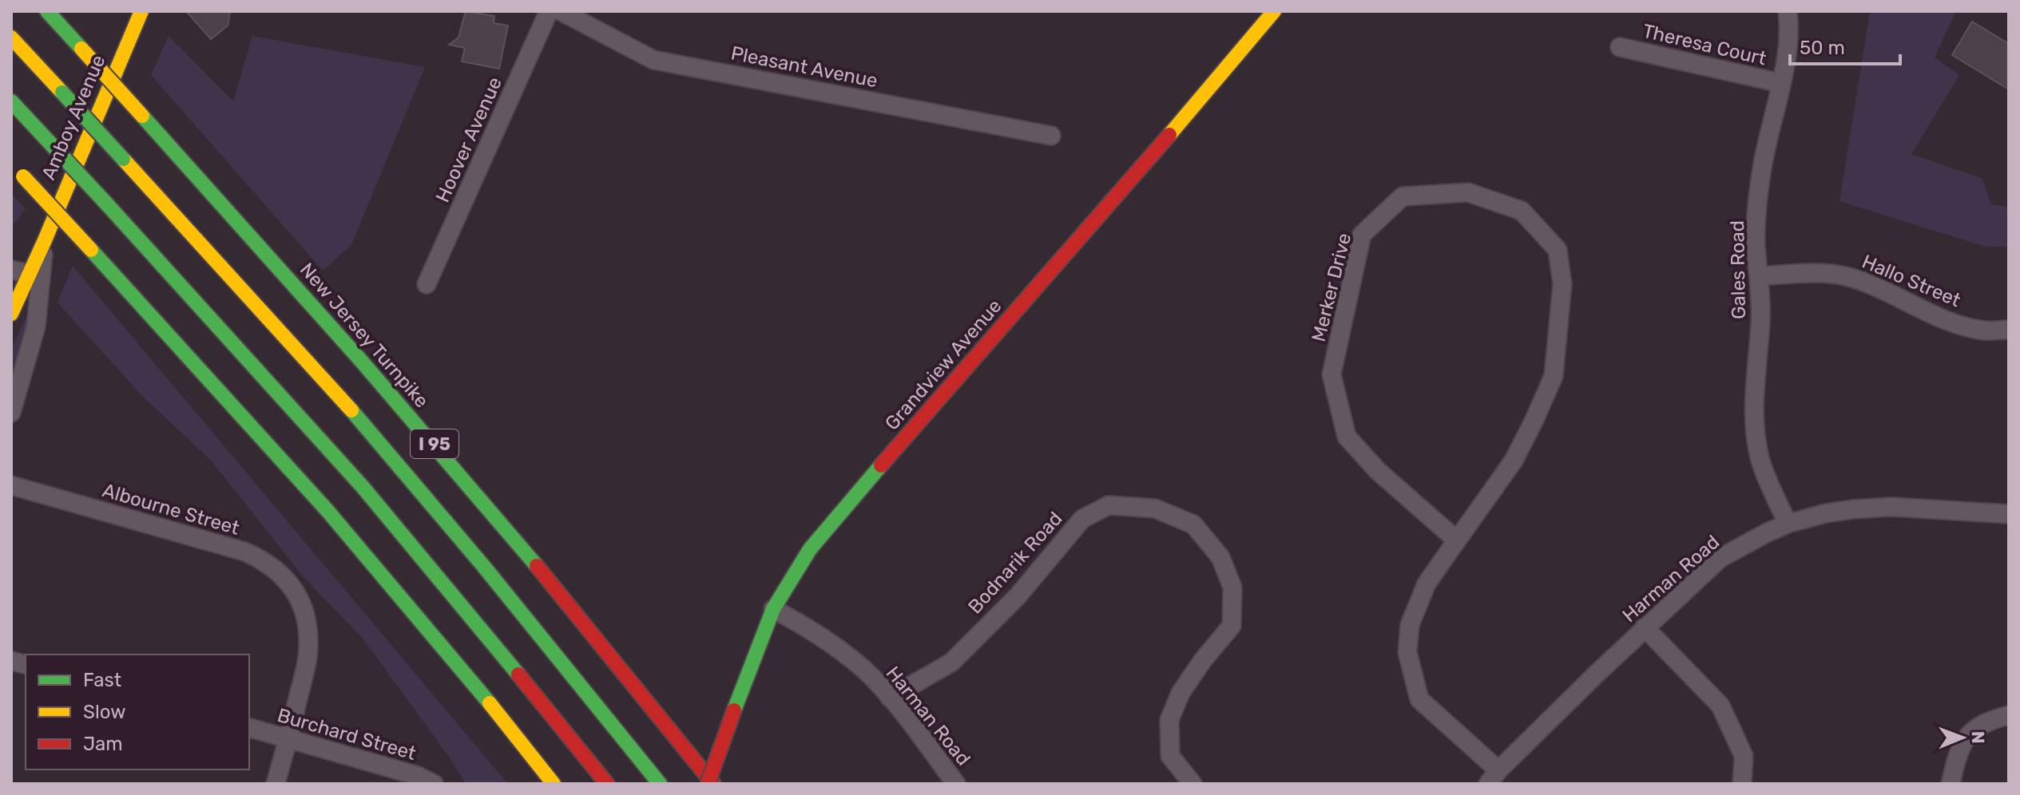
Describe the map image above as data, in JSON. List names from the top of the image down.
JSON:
{
  "streets": {
    "main road": [
      "Amboy Avenue",
      "New Jersey Turnpike",
      "Grandview Avenue",
      "I 95"
    ],
    "street": [
      "Theresa Court",
      "Pleasant Avenue",
      "Hoover Avenue",
      "Gales Road",
      "Hallo Street",
      "Merker Drive",
      "Albourne Street",
      "Bodnarik Road",
      "Harman Road",
      "Burchard Street"
    ]
  },
  "crossings": [
    ["Theresa Court", "Gales Road"],
    ["Gales Road", "Hallo Street"],
    ["Gales Road", "Harman Road"],
    ["Merker Drive", "Harman Road"],
    ["Grandview Avenue", "Harman Road"],
    ["Albourne Street", "Burchard Street"],
    ["Bodnarik Road", "Harman Road"]
  ],
  "legend": ["Fast", "Slow", "Jam"],
  "scale_bar": "50 m",
  "north": "right"
}
